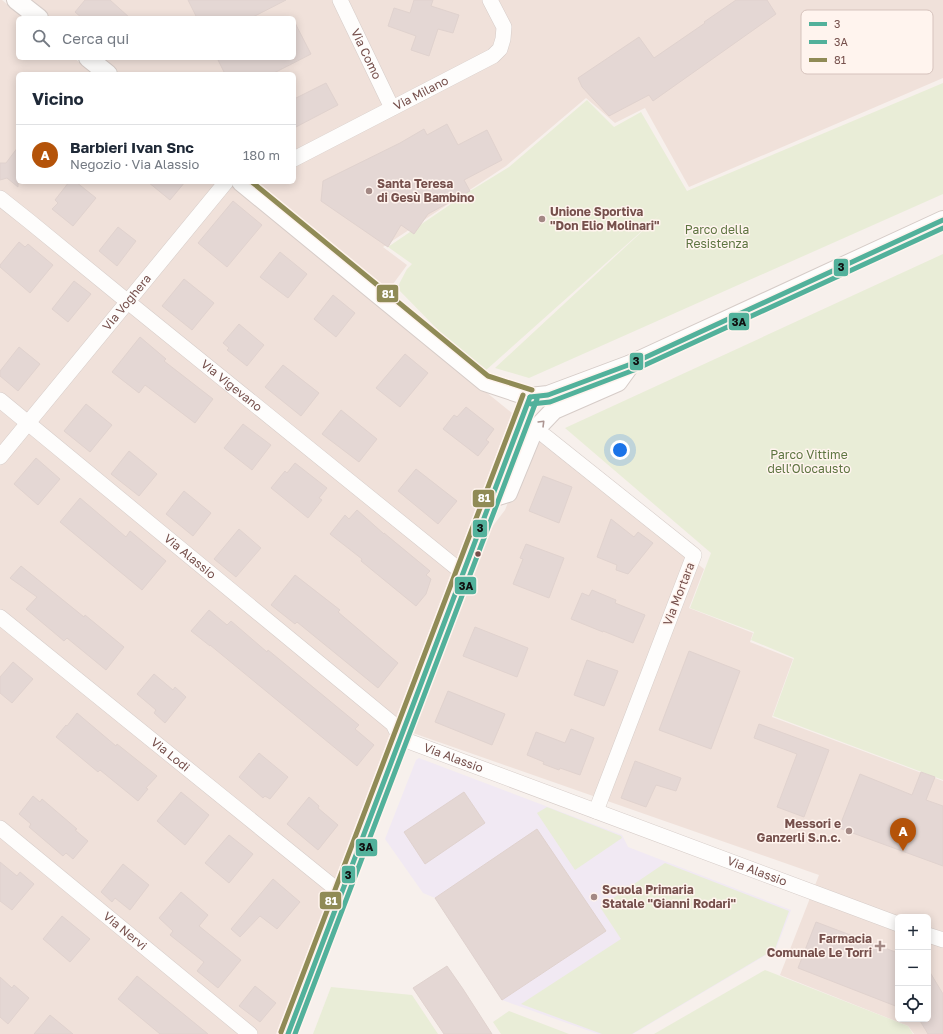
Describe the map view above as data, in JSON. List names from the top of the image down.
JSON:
{
  "streets": {
    "street": [
      "Via Como",
      "Via Milano",
      "Via Voghera",
      "Via Vigevano",
      "Via Alassio",
      "Via Mortara",
      "Via Lodi",
      "Via Nervi"
    ]
  },
  "crossings": [
    ["Via Como", "Via Milano"],
    ["Via Voghera", "Via Vigevano"],
    ["Via Voghera", "Via Alassio"],
    ["Via Alassio", "Via Mortara"]
  ],
  "parks": ["Parco della Resistenza", "Parco Vittime dell'Olocausto"],
  "places": {
    "other": [
      "Santa Teresa di Gesù Bambino",
      "Unione Sportiva \"Don Elio Molinari\"",
      "Messori e Ganzerli S.n.c.",
      "Scuola Primaria Statale \"Gianni Rodari\""
    ],
    "health": ["Farmacia Comunale Le Torri"]
  },
  "lines": ["transit line 81", "transit line 3", "transit line 3A"],
  "legend": ["3", "3A", "81"],
  "page": {
    "search": "Cerca qui",
    "heading": "Vicino",
    "list": [
      {
        "mark": "A",
        "name": "Barbieri Ivan Snc",
        "note": "Negozio · Via Alassio",
        "value": "180 m"
      }
    ],
    "pins": "A",
    "map_buttons": ["+", "−"]
  }
}
